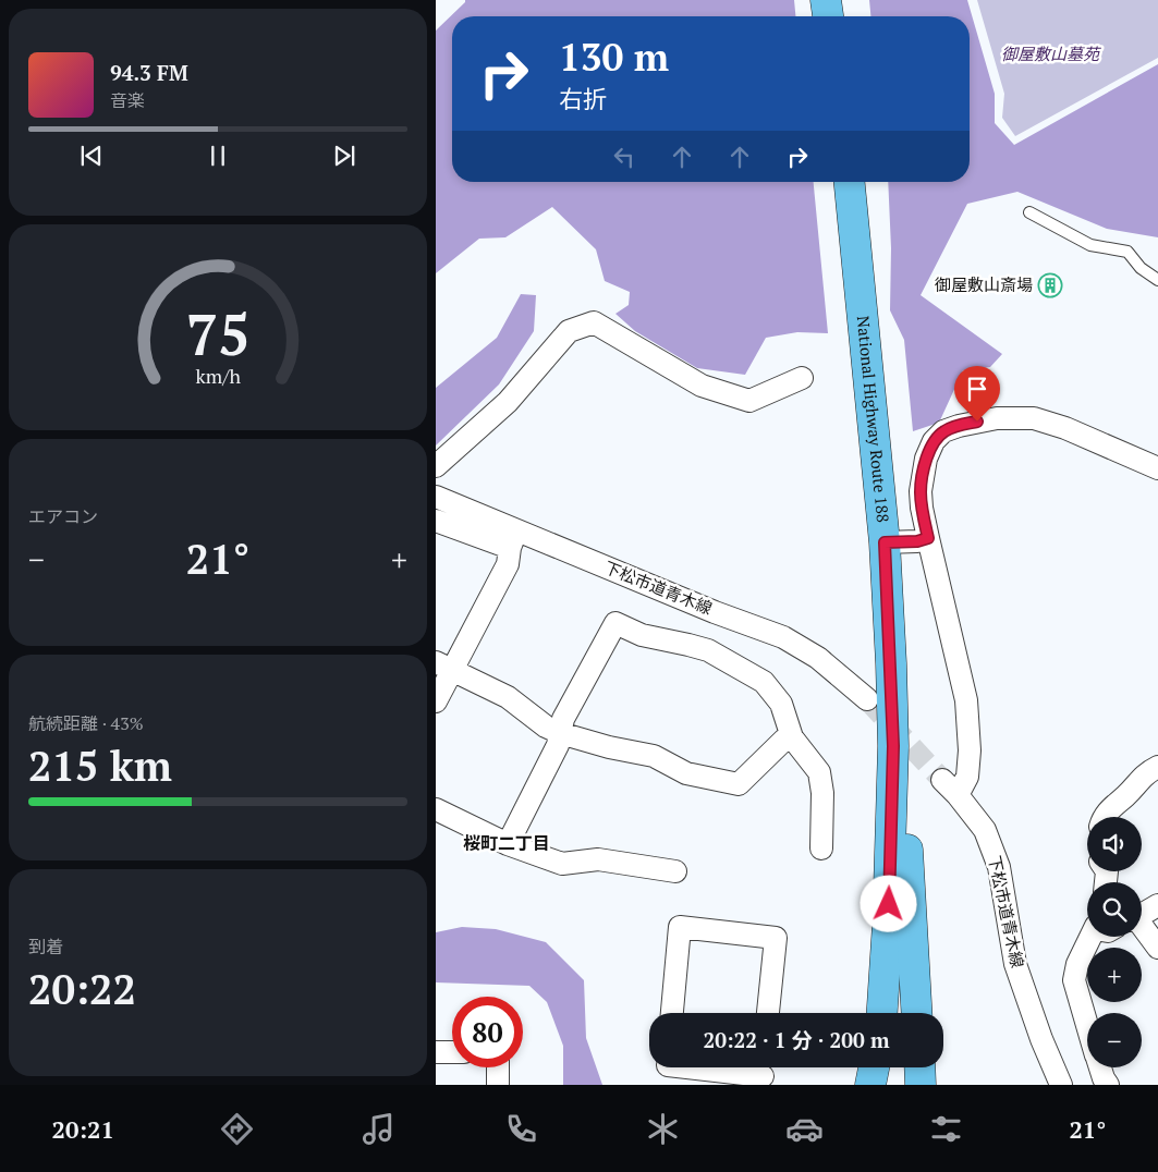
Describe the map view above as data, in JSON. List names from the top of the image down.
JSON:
{
  "streets": {
    "highway": ["National Highway Route 188"],
    "street": ["下松市道青木線"]
  },
  "districts": ["桜町二丁目"],
  "parks": ["御屋敷山墓苑"],
  "places": {
    "building": ["御屋敷山斎場"]
  },
  "page": {
    "turn": ["130 m", "右折"],
    "song": ["94.3 FM", "音楽"],
    "tile": [
      "エアコン",
      ["航続距離 · 43%", "215 km"],
      ["到着", "20:22"]
    ],
    "heat": ["−", "21°", "+"],
    "map_buttons": ["+", "−"],
    "limit": "80",
    "trip": "20:22 · 1 分 · 200 m",
    "tabs": ["20:21", "21°"],
    "gauge": ["75", "km/h"]
  }
}
